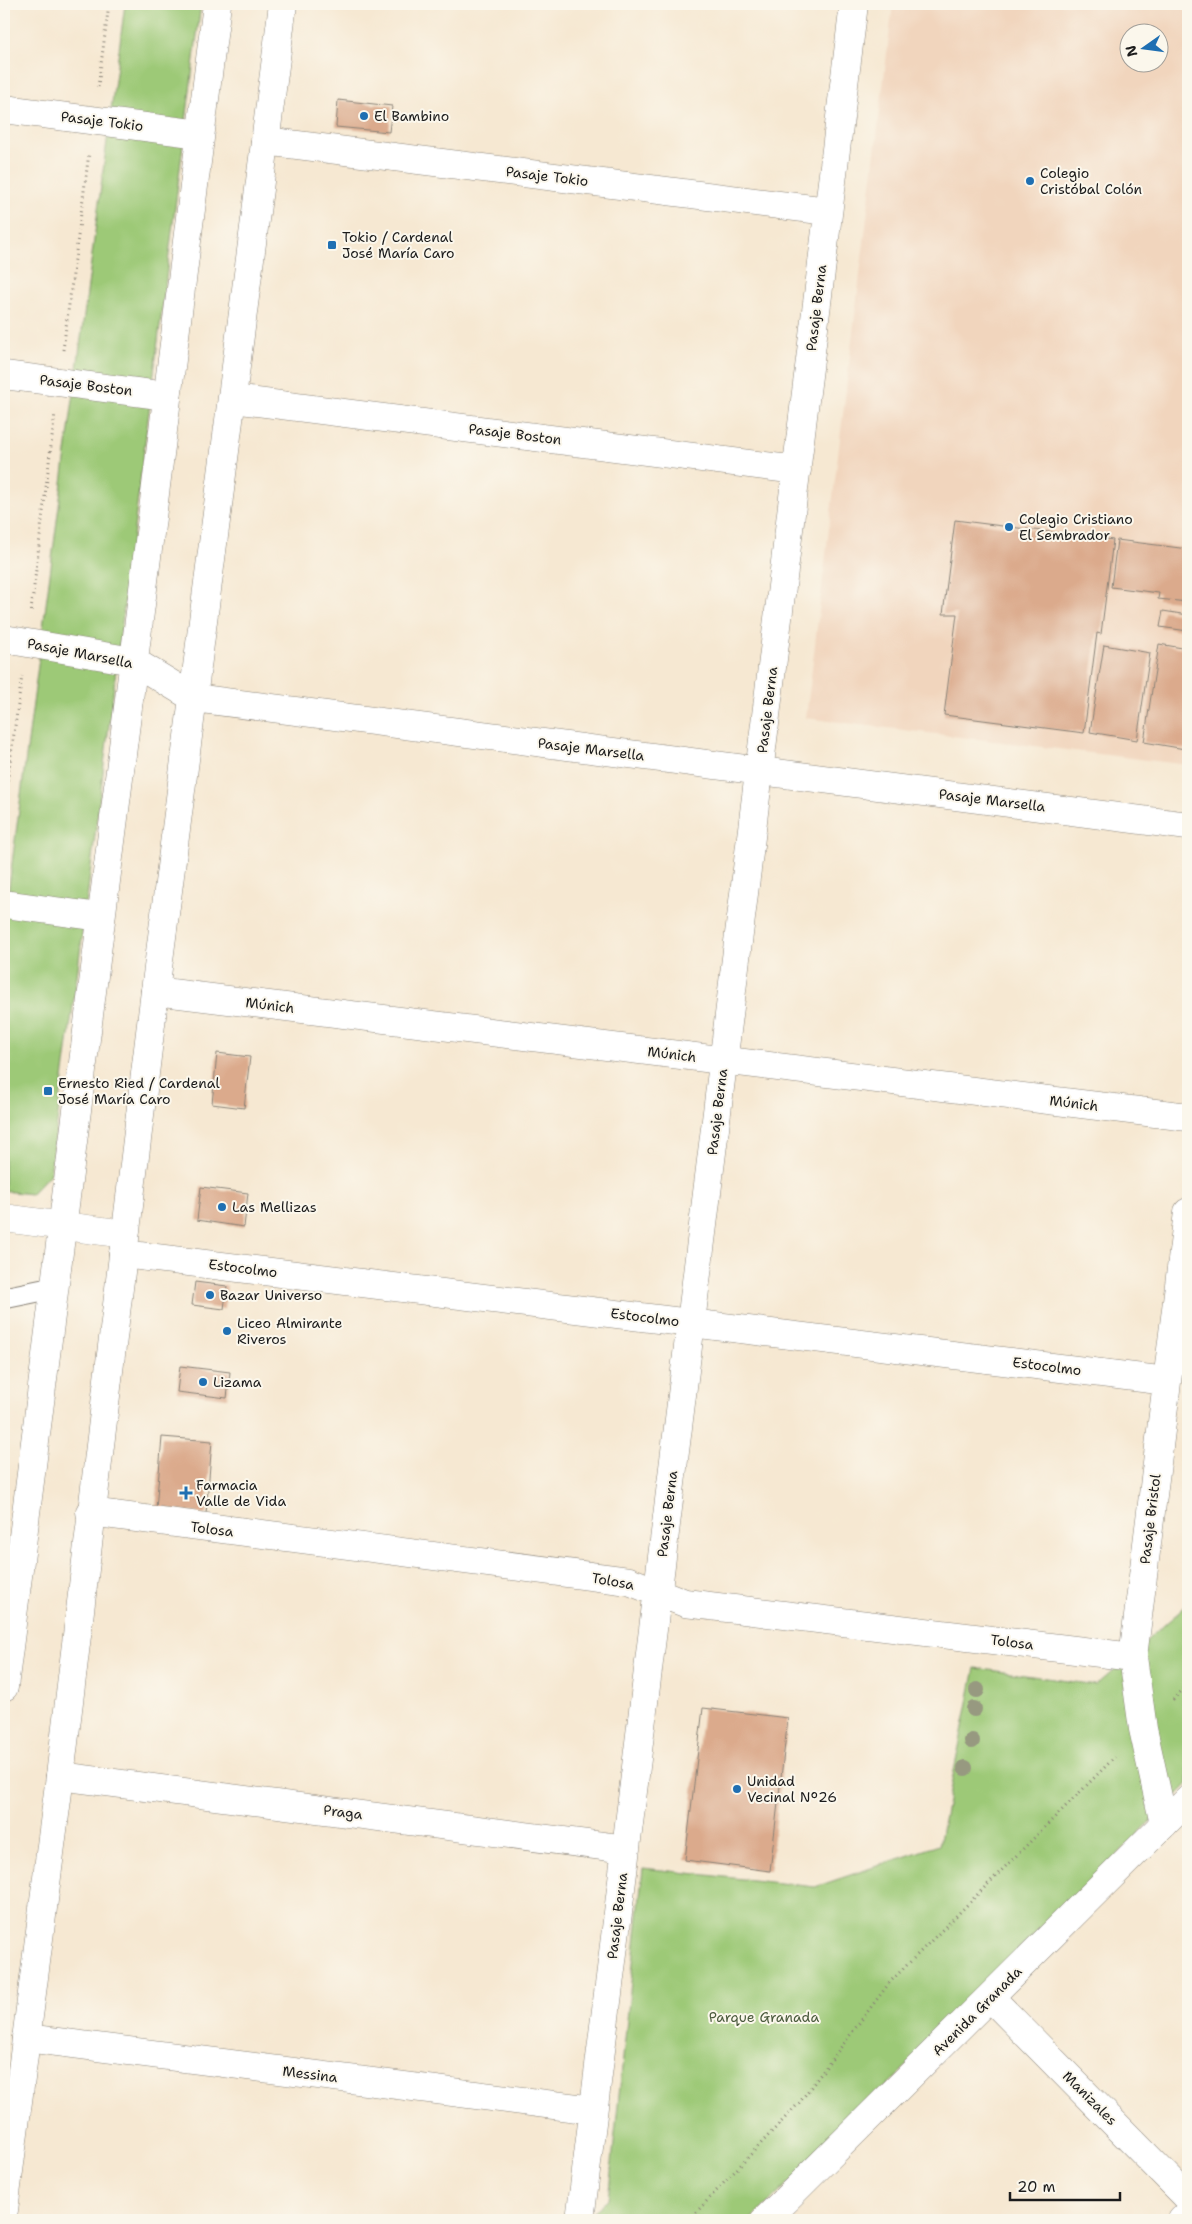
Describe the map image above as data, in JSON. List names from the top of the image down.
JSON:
{
  "streets": {
    "street": [
      "Pasaje Tokio",
      "Pasaje Berna",
      "Pasaje Boston",
      "Pasaje Marsella",
      "Múnich",
      "Estocolmo",
      "Pasaje Bristol",
      "Tolosa",
      "Praga",
      "Avenida Granada",
      "Messina",
      "Manizales"
    ]
  },
  "crossings": [
    ["Pasaje Tokio", "Pasaje Berna"],
    ["Pasaje Berna", "Pasaje Boston"],
    ["Pasaje Berna", "Pasaje Marsella"],
    ["Pasaje Berna", "Múnich"],
    ["Pasaje Berna", "Estocolmo"],
    ["Pasaje Berna", "Tolosa"],
    ["Pasaje Berna", "Praga"],
    ["Pasaje Berna", "Messina"],
    ["Estocolmo", "Pasaje Bristol"],
    ["Pasaje Bristol", "Tolosa"],
    ["Pasaje Bristol", "Avenida Granada"],
    ["Avenida Granada", "Manizales"]
  ],
  "parks": ["Parque Granada"],
  "places": {
    "other": [
      "El Bambino",
      "Colegio Cristóbal Colón",
      "Colegio Cristiano El Sembrador",
      "Las Mellizas",
      "Bazar Universo",
      "Liceo Almirante Riveros",
      "Lizama",
      "Unidad Vecinal Nº26"
    ],
    "transit": ["Tokio / Cardenal José María Caro", "Ernesto Ried / Cardenal José María Caro"],
    "health": ["Farmacia Valle de Vida"]
  },
  "scale_bar": "20 m",
  "north": "left"
}
